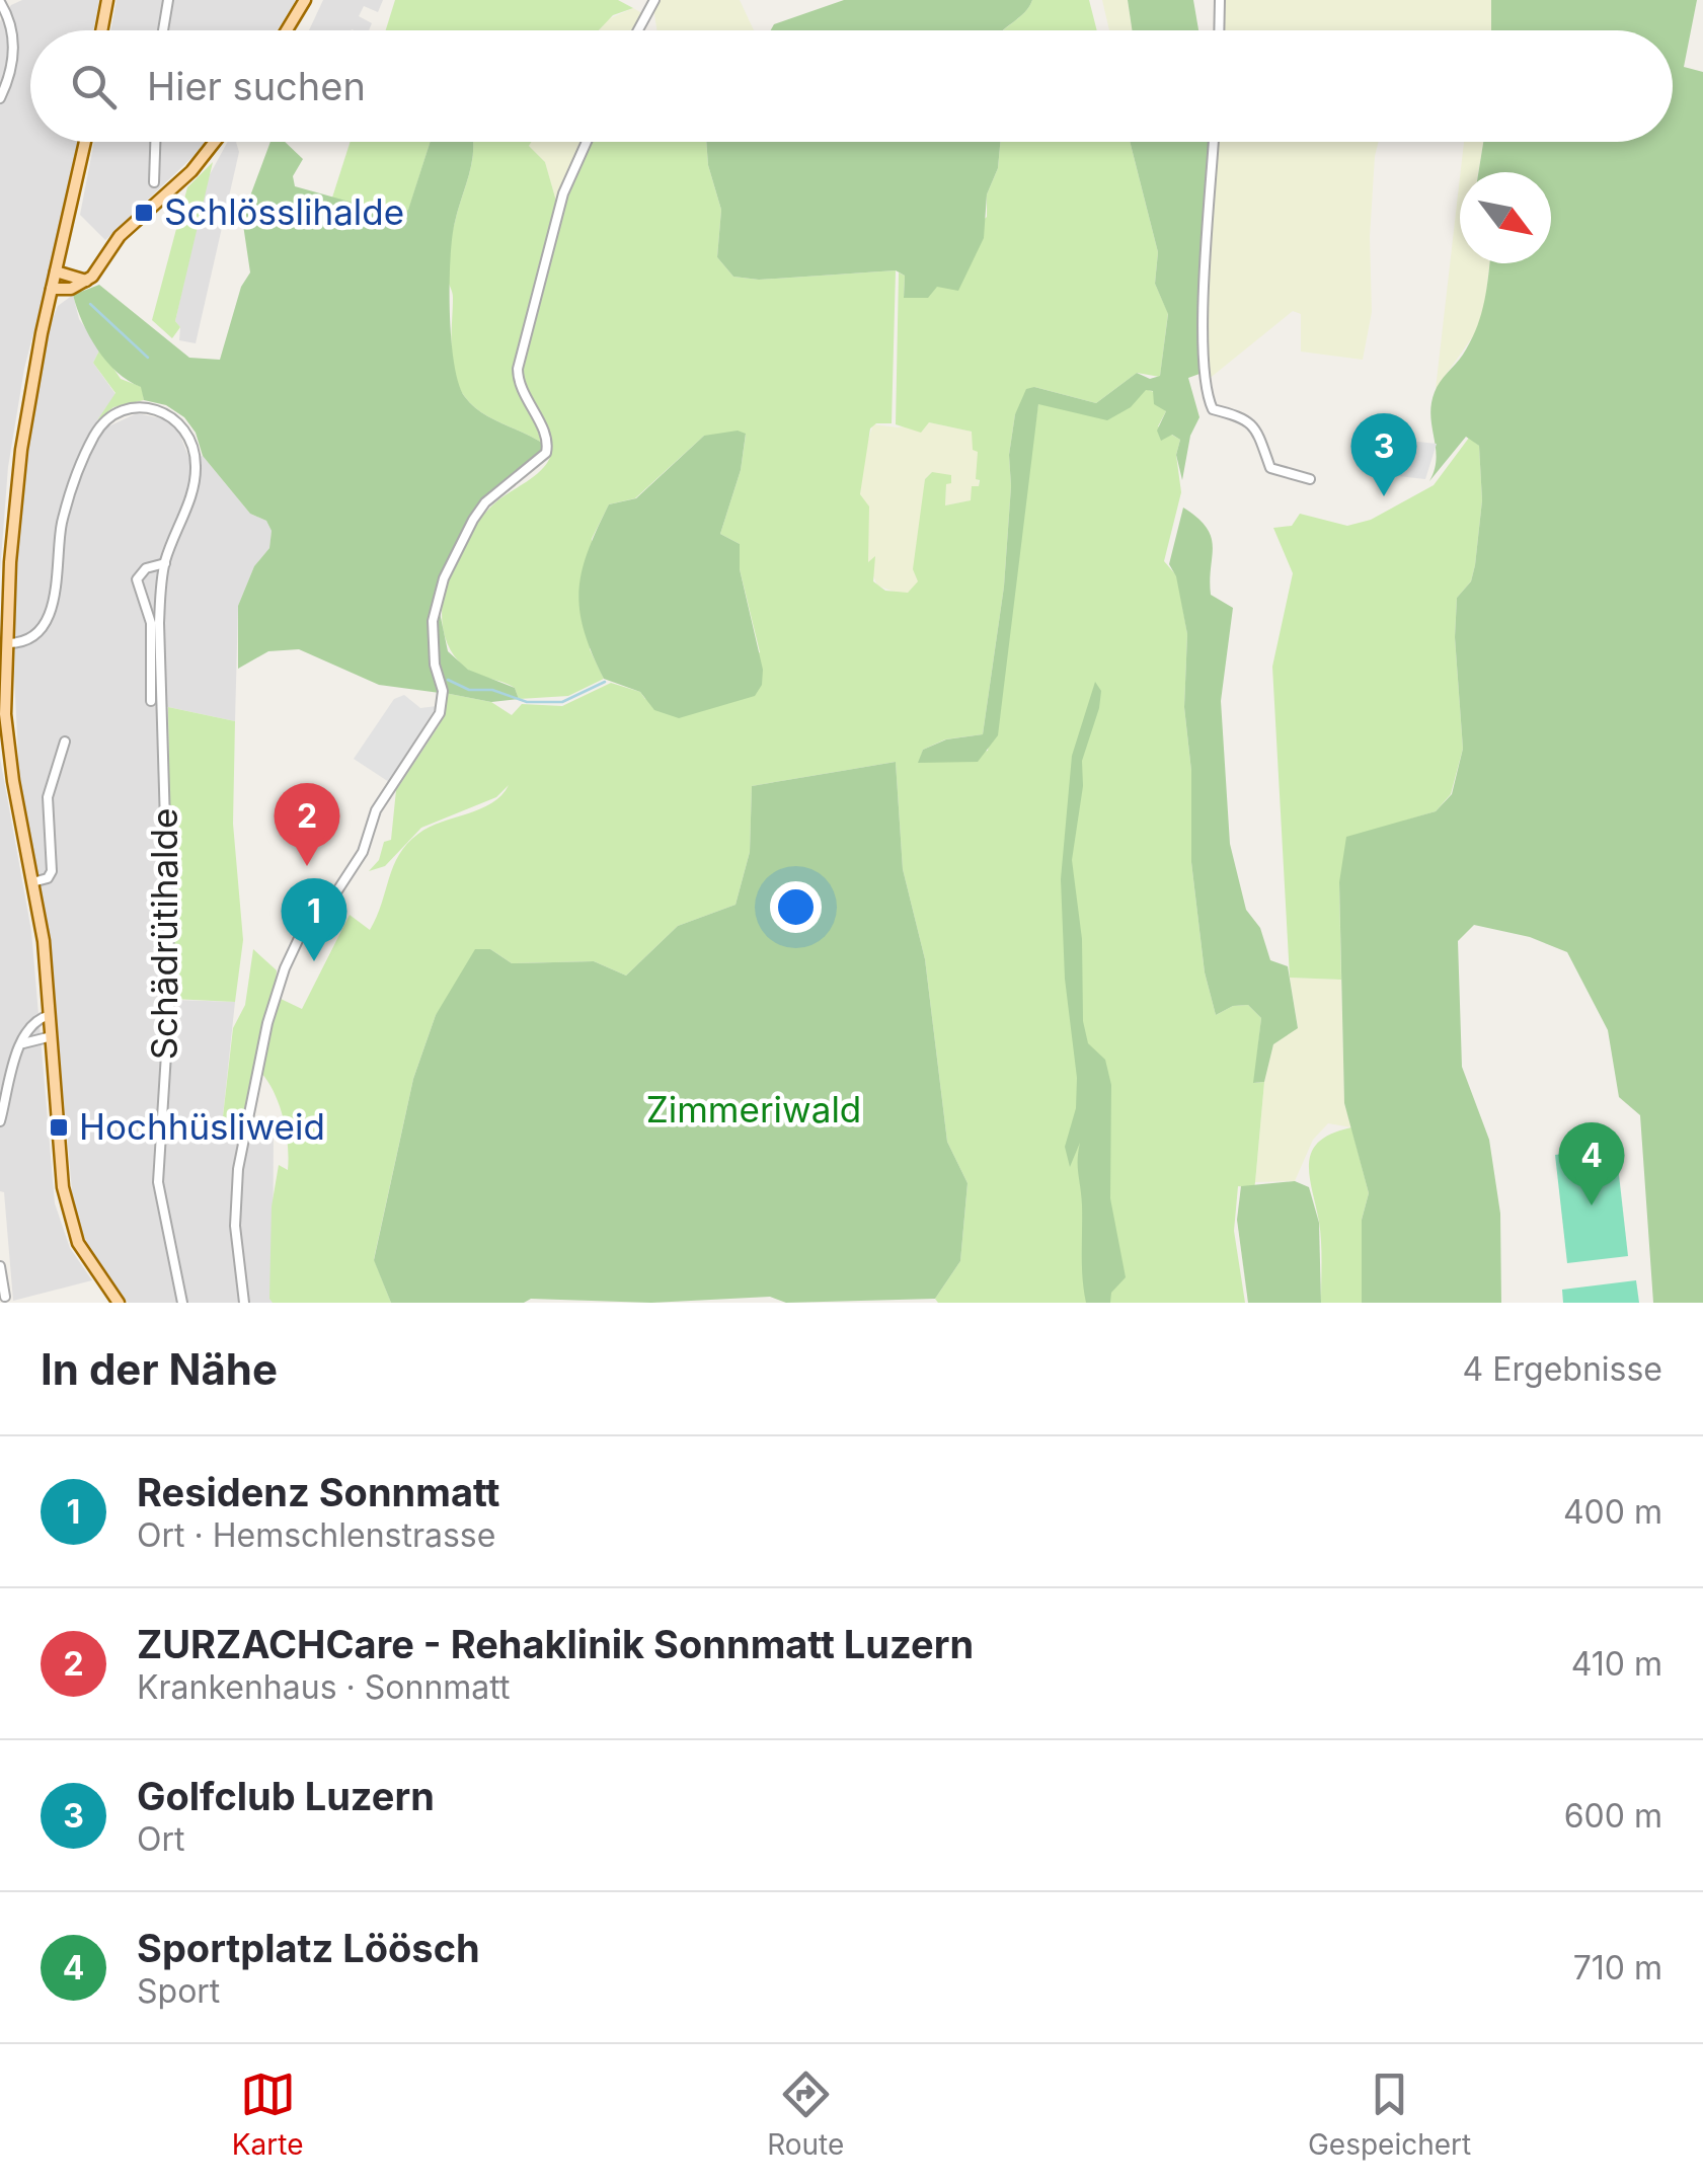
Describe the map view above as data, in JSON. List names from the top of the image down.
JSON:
{
  "streets": {
    "street": ["Schädrütihalde"]
  },
  "parks": ["Zimmeriwald"],
  "places": {
    "transit": ["Schlösslihalde", "Hochhüsliweid"]
  },
  "north": "bottom right",
  "page": {
    "search": "Hier suchen",
    "pins": [
      "3",
      "2",
      "1",
      "4"
    ],
    "heading": ["In der Nähe", "4 Ergebnisse"],
    "list": [
      {
        "mark": "1",
        "name": "Residenz Sonnmatt",
        "note": "Ort · Hemschlenstrasse",
        "value": "400 m"
      },
      {
        "mark": "2",
        "name": "ZURZACHCare - Rehaklinik Sonnmatt Luzern",
        "note": "Krankenhaus · Sonnmatt",
        "value": "410 m"
      },
      {
        "mark": "3",
        "name": "Golfclub Luzern",
        "note": "Ort",
        "value": "600 m"
      },
      {
        "mark": "4",
        "name": "Sportplatz Löösch",
        "note": "Sport",
        "value": "710 m"
      }
    ],
    "nav": ["Karte", "Route", "Gespeichert"]
  }
}
